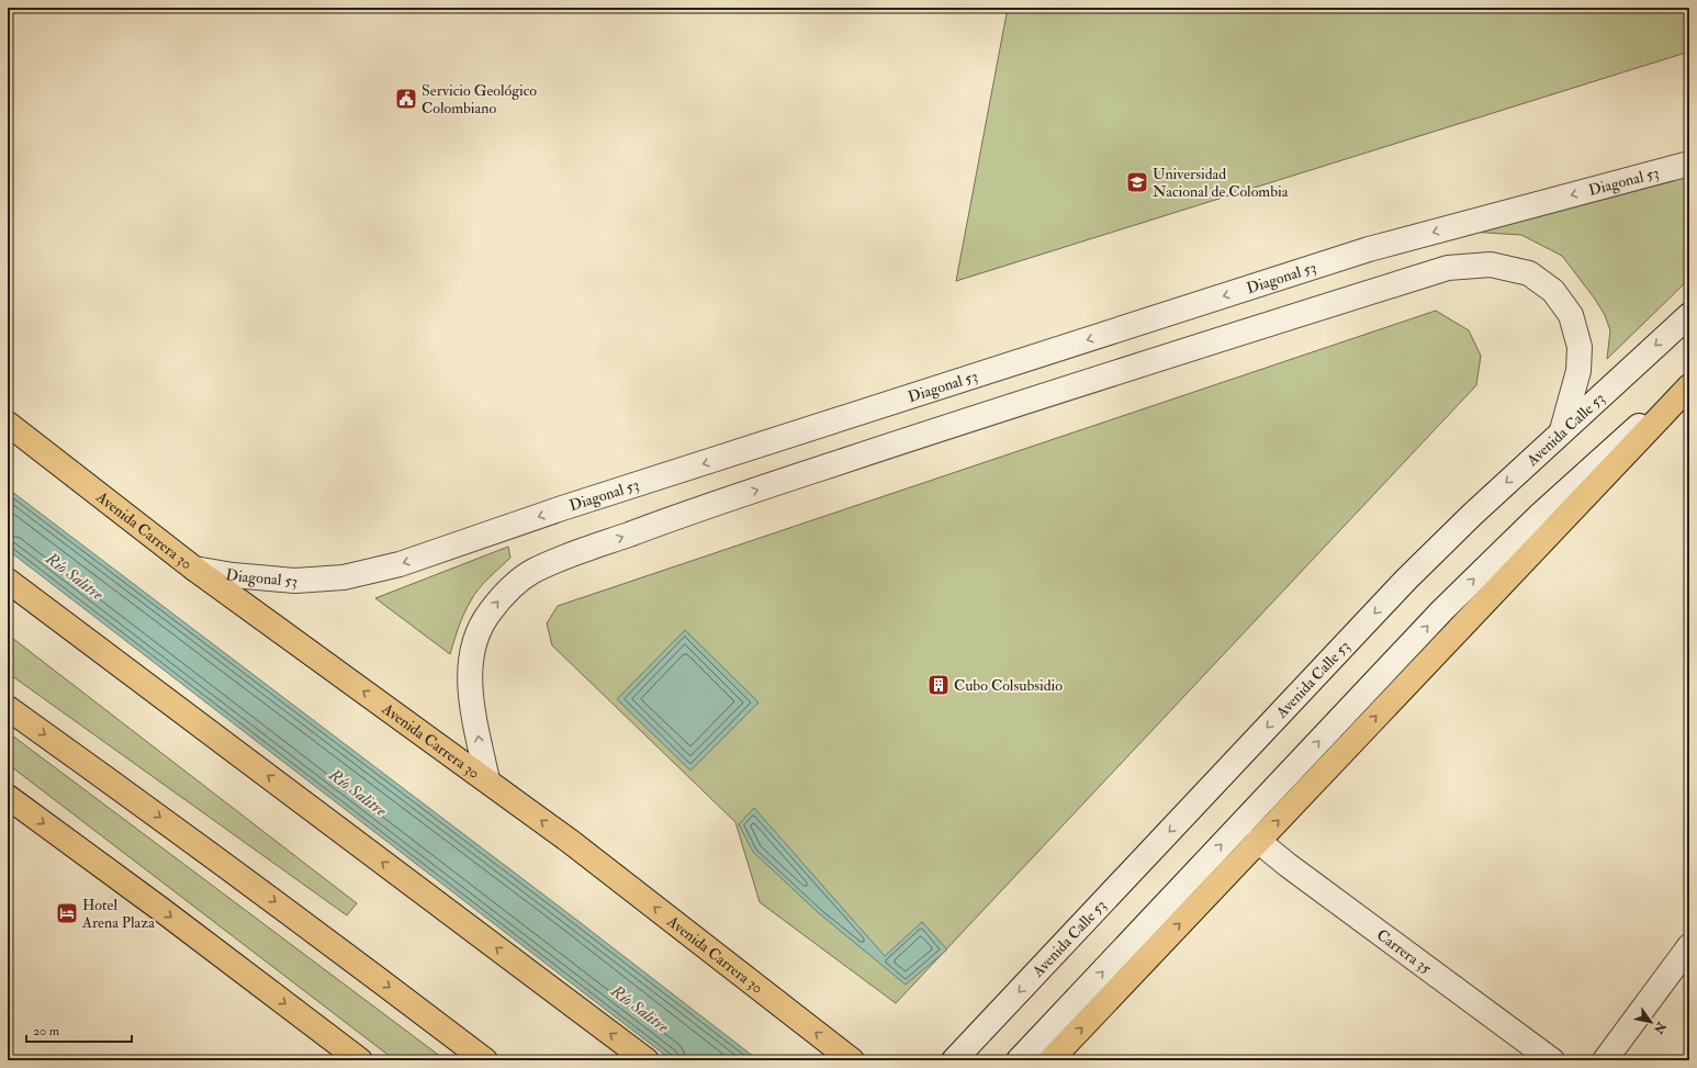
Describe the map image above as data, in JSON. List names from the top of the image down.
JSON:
{
  "streets": {
    "highway": ["Avenida Carrera 30"],
    "street": ["Diagonal 53", "Avenida Calle 53", "Carrera 35"]
  },
  "crossings": [
    ["Diagonal 53", "Avenida Carrera 30"]
  ],
  "one_way": ["Diagonal 53"],
  "water": ["Río Salitre"],
  "places": {
    "public building": ["Servicio Geológico Colombiano"],
    "school or university": ["Universidad Nacional de Colombia"],
    "building": ["Cubo Colsubsidio"],
    "hotel": ["Hotel Arena Plaza"]
  },
  "scale_bar": "20 m",
  "north": "bottom right"
}
